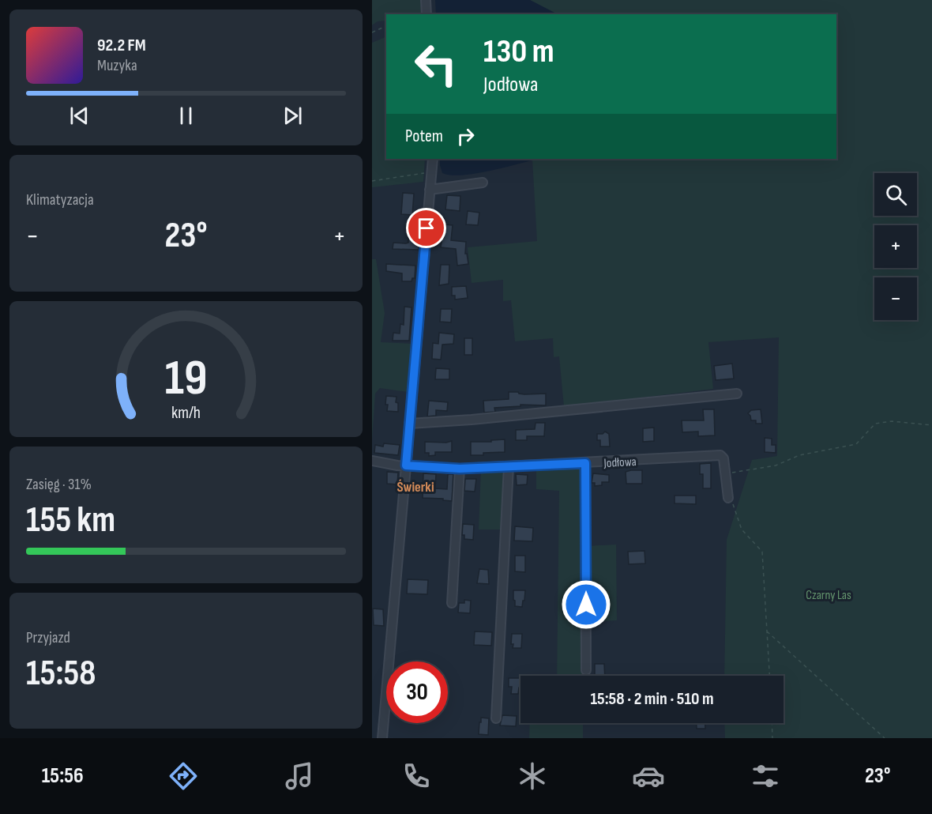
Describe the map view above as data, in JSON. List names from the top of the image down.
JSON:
{
  "streets": {
    "street": ["Jodłowa"]
  },
  "districts": ["Świerki"],
  "parks": ["Czarny Las"],
  "page": {
    "turn": ["130 m", "Jodłowa"],
    "song": ["92.2 FM", "Muzyka"],
    "then": "Potem",
    "tile": [
      "Klimatyzacja",
      ["Zasięg · 31%", "155 km"],
      ["Przyjazd", "15:58"]
    ],
    "map_buttons": ["+", "−"],
    "heat": ["−", "23°", "+"],
    "limit": "30",
    "trip": "15:58 · 2 min · 510 m",
    "tabs": ["15:56", "23°"],
    "gauge": ["19", "km/h"]
  }
}
